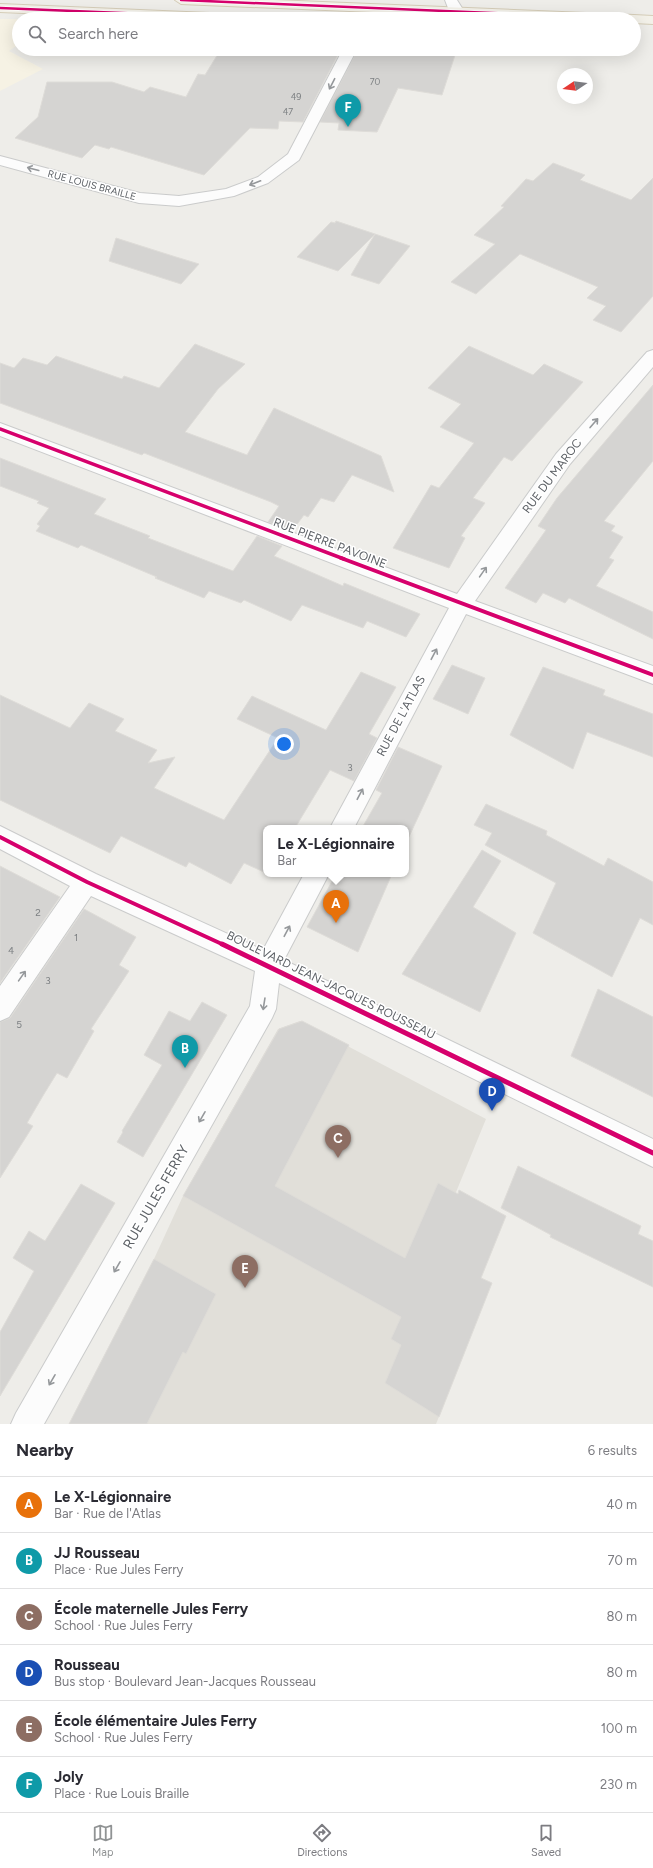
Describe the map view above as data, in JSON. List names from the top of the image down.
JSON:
{
  "streets": {
    "street": [
      "RUE LOUIS BRAILLE",
      "RUE DU MAROC",
      "RUE PIERRE PAVOINE",
      "RUE DE L'ATLAS",
      "BOULEVARD JEAN-JACQUES ROUSSEAU",
      "RUE JULES FERRY"
    ]
  },
  "crossings": [
    ["RUE DU MAROC", "RUE PIERRE PAVOINE"],
    ["RUE DU MAROC", "RUE DE L'ATLAS"],
    ["RUE PIERRE PAVOINE", "RUE DE L'ATLAS"],
    ["BOULEVARD JEAN-JACQUES ROUSSEAU", "RUE JULES FERRY"]
  ],
  "one_way": [
    "RUE LOUIS BRAILLE",
    "RUE DU MAROC",
    "RUE DE L'ATLAS",
    "RUE JULES FERRY"
  ],
  "house_numbers": [
    "70",
    "49",
    "47",
    "3",
    "2",
    "1",
    "4",
    "3",
    "5"
  ],
  "north": "left",
  "page": {
    "search": "Search here",
    "pins": [
      "F",
      "A",
      "B",
      "D",
      "C",
      "E"
    ],
    "popup": ["Le X-Légionnaire", "Bar"],
    "heading": ["Nearby", "6 results"],
    "list": [
      {
        "mark": "A",
        "name": "Le X-Légionnaire",
        "note": "Bar · Rue de l'Atlas",
        "value": "40 m"
      },
      {
        "mark": "B",
        "name": "JJ Rousseau",
        "note": "Place · Rue Jules Ferry",
        "value": "70 m"
      },
      {
        "mark": "C",
        "name": "École maternelle Jules Ferry",
        "note": "School · Rue Jules Ferry",
        "value": "80 m"
      },
      {
        "mark": "D",
        "name": "Rousseau",
        "note": "Bus stop · Boulevard Jean-Jacques Rousseau",
        "value": "80 m"
      },
      {
        "mark": "E",
        "name": "École élémentaire Jules Ferry",
        "note": "School · Rue Jules Ferry",
        "value": "100 m"
      },
      {
        "mark": "F",
        "name": "Joly",
        "note": "Place · Rue Louis Braille",
        "value": "230 m"
      }
    ],
    "nav": ["Map", "Directions", "Saved"]
  }
}
